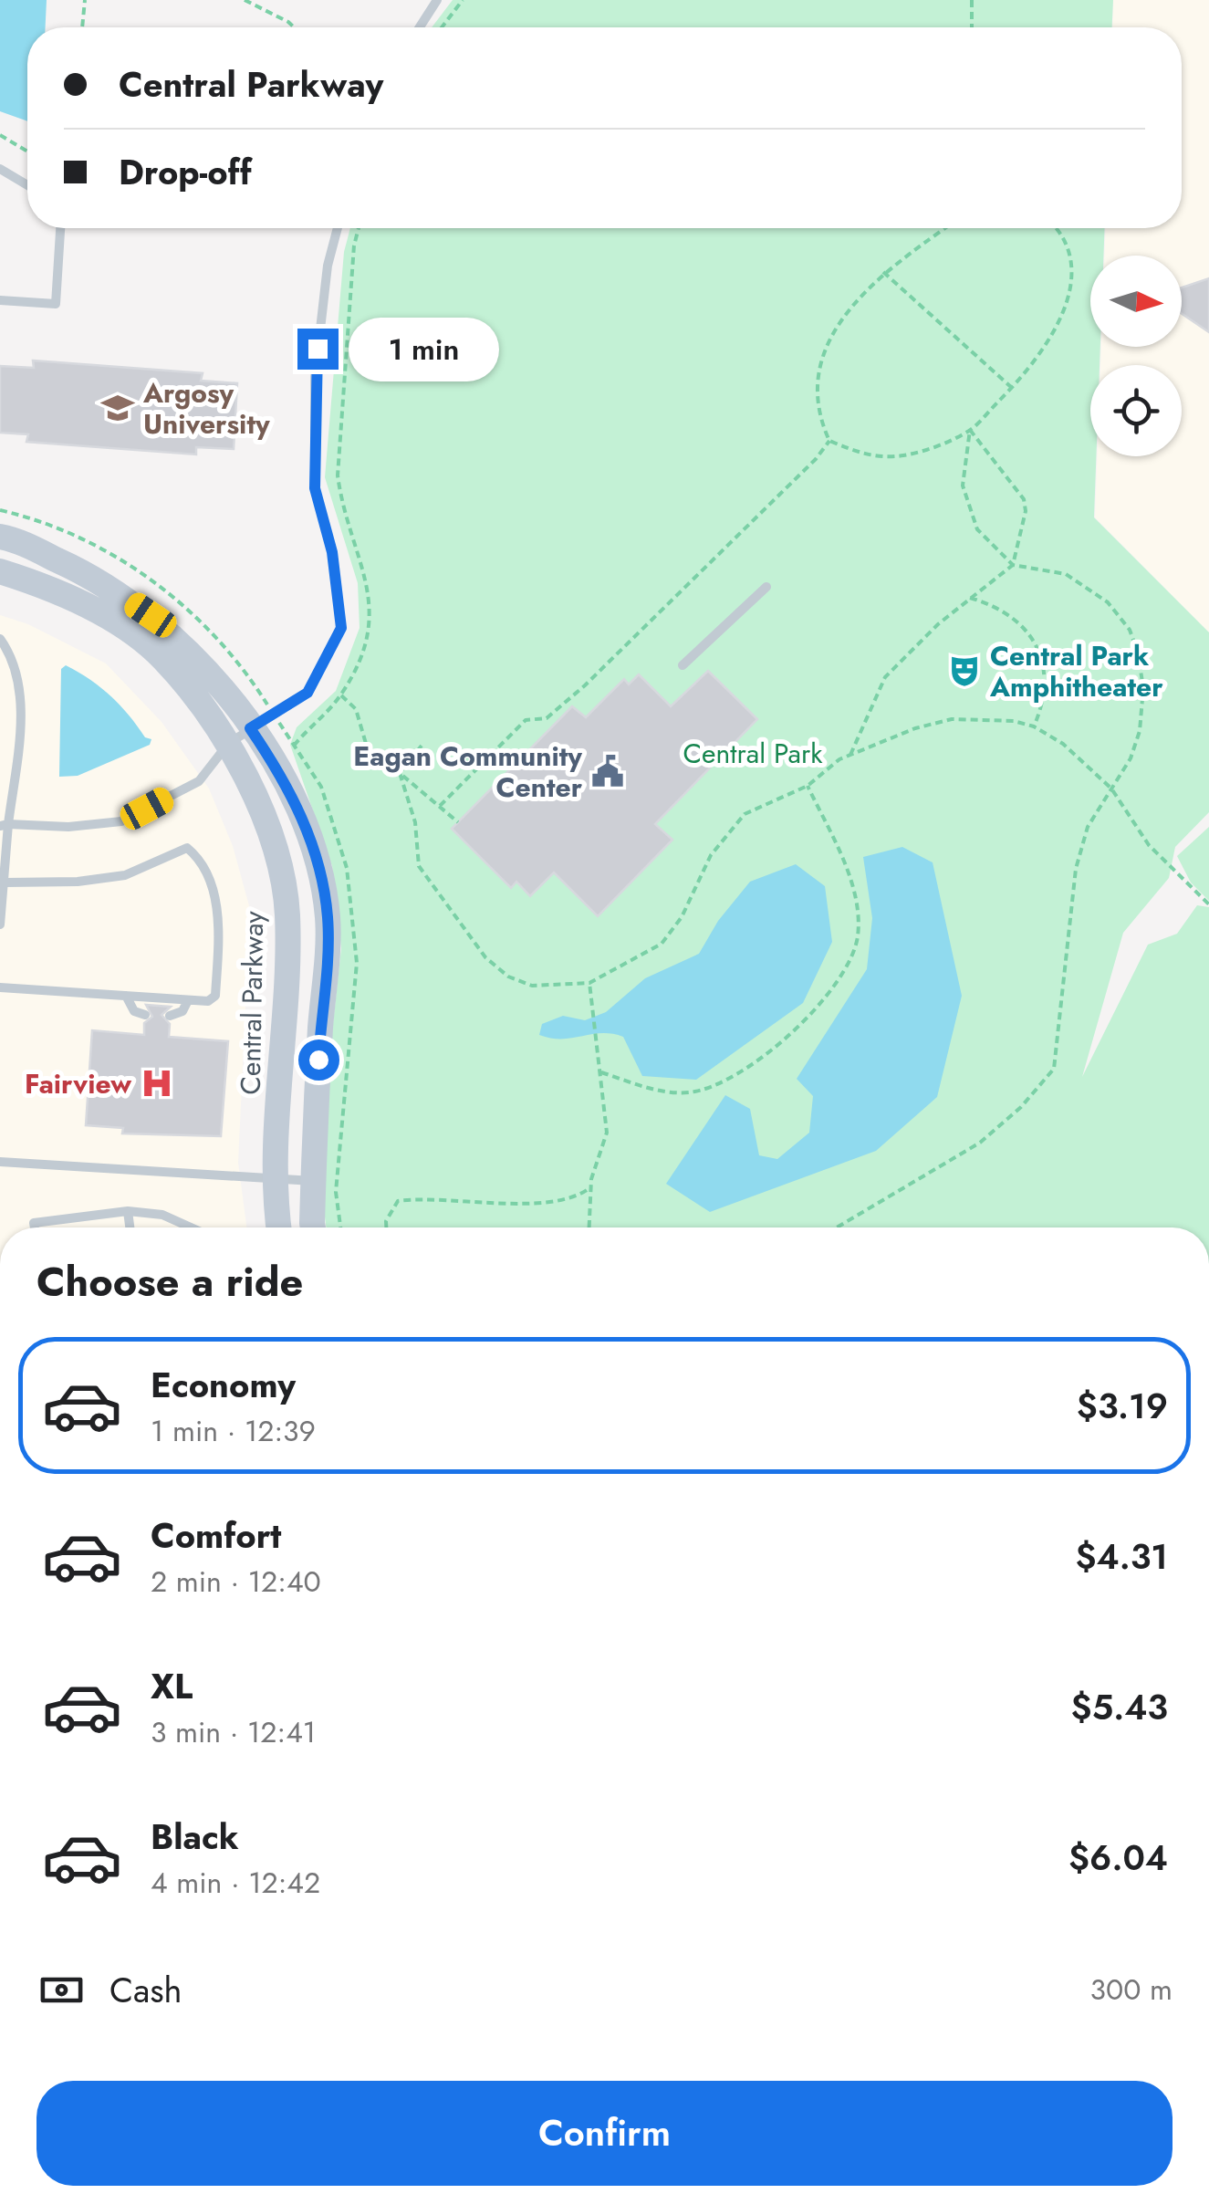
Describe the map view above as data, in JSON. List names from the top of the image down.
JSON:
{
  "streets": {
    "street": ["Central Parkway"]
  },
  "parks": ["Central Park"],
  "places": {
    "school or university": ["Argosy University"],
    "theatre": ["Central Park Amphitheater"],
    "public building": ["Eagan Community Center"],
    "hospital": ["Fairview"]
  },
  "north": "right",
  "page": {
    "banner": ["Central Parkway", "Drop-off"],
    "bubble": "1 min",
    "heading": "Choose a ride",
    "list": [
      {
        "name": "Economy",
        "note": "1 min · 12:39",
        "value": "$3.19"
      },
      {
        "name": "Comfort",
        "note": "2 min · 12:40",
        "value": "$4.31"
      },
      {
        "name": "XL",
        "note": "3 min · 12:41",
        "value": "$5.43"
      },
      {
        "name": "Black",
        "note": "4 min · 12:42",
        "value": "$6.04"
      }
    ],
    "pay": ["Cash", "300 m"],
    "buttons": "Confirm"
  }
}
